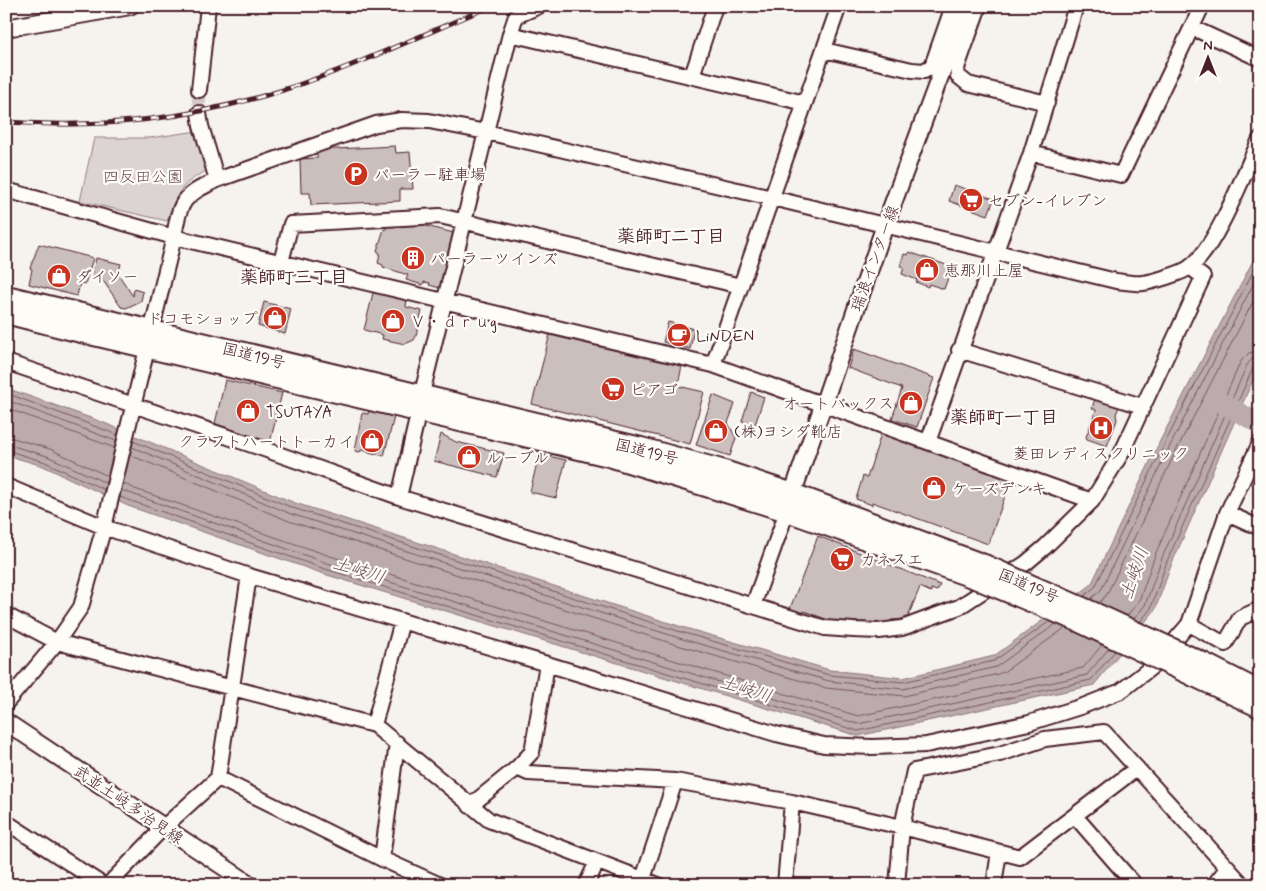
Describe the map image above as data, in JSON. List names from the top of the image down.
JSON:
{
  "streets": {
    "highway": ["国道19号"],
    "main road": ["瑞浪インター線", "武並土岐多治見線"]
  },
  "crossings": [
    ["瑞浪インター線", "国道19号"]
  ],
  "districts": ["薬師町二丁目", "薬師町三丁目", "薬師町一丁目"],
  "water": ["土岐川"],
  "parks": ["四反田公園"],
  "places": {
    "parking": ["パーラー駐車場"],
    "supermarket": ["セブン-イレブン", "ピアゴ", "カネスエ"],
    "building": ["パーラーツインズ"],
    "shop": [
      "恵那川上屋",
      "ダイソー",
      "ドコモショップ",
      "Ｖ・ｄｒｕg",
      "オートバックス",
      "TSUTAYA",
      "(株)ヨシダ靴店",
      "クラフトハートトーカイ",
      "ルーブル",
      "ケーズデンキ"
    ],
    "cafe": ["LiNDEN"],
    "hospital": ["菱田レディスクリニック"]
  },
  "north": "top"
}
